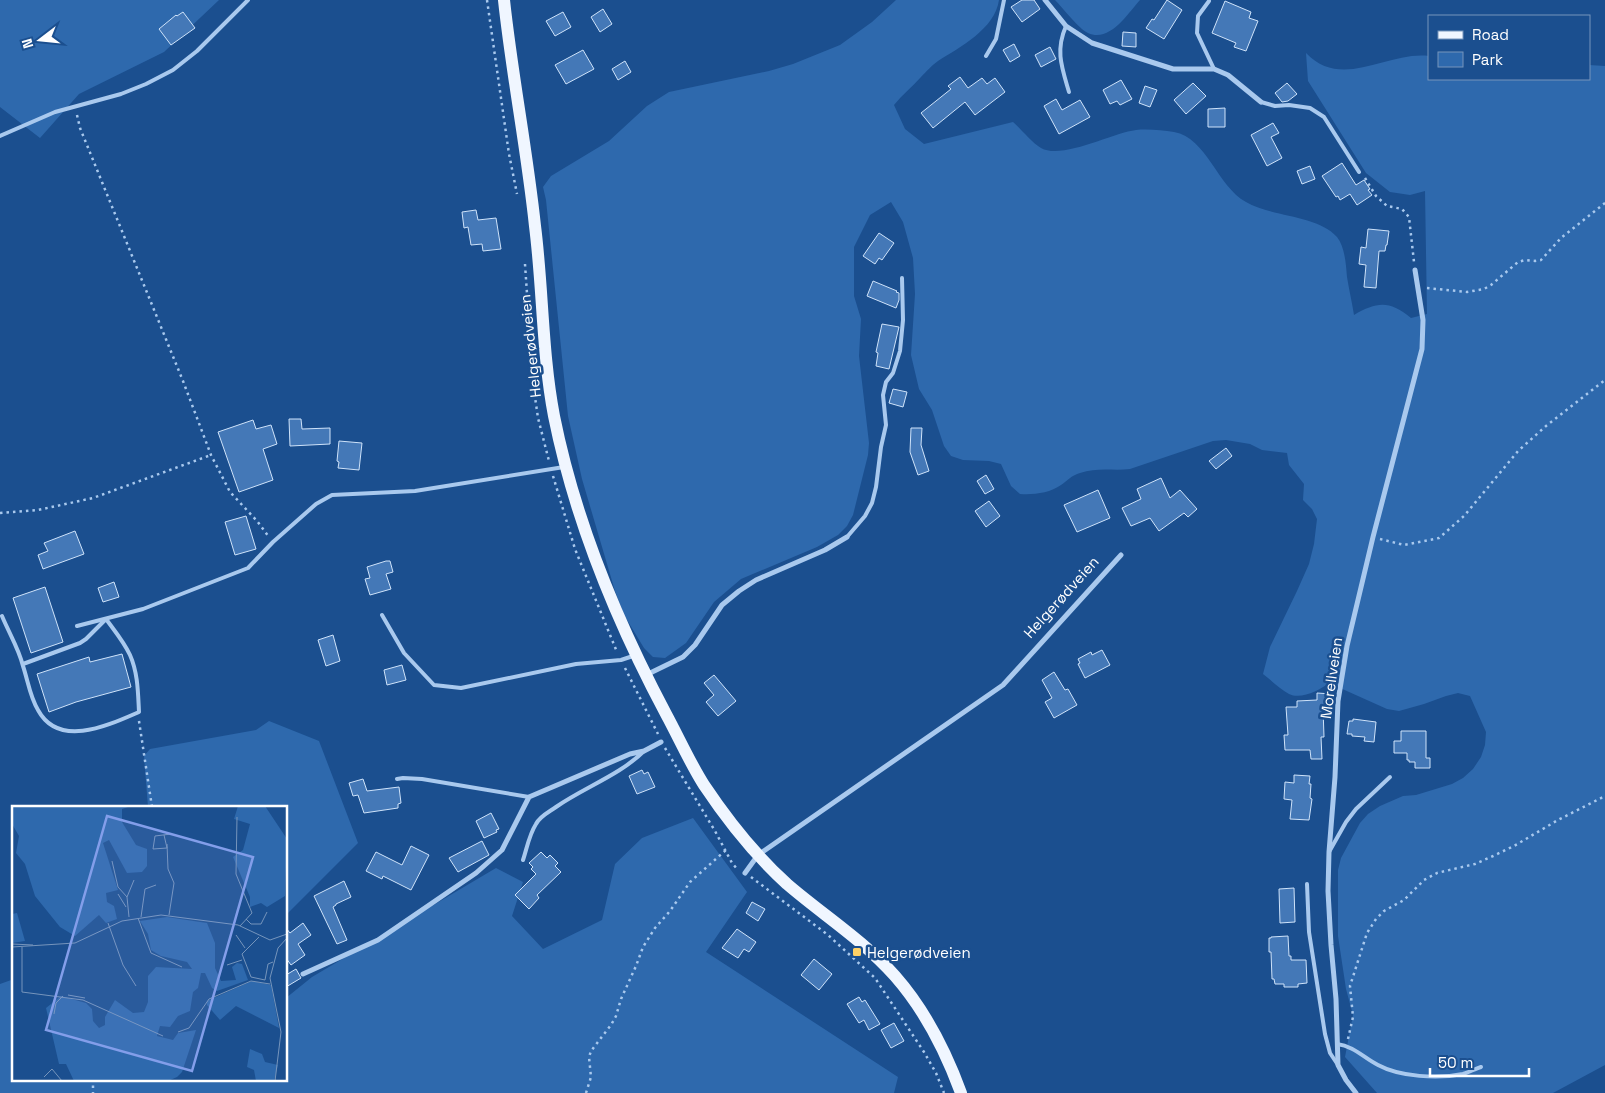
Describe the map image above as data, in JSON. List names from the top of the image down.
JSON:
{
  "streets": {
    "main road": ["Helgerødveien"],
    "street": ["Morellveien"]
  },
  "places": {
    "transit": ["Helgerødveien"]
  },
  "legend": ["Road", "Park"],
  "scale_bar": "50 m",
  "north": "left"
}
